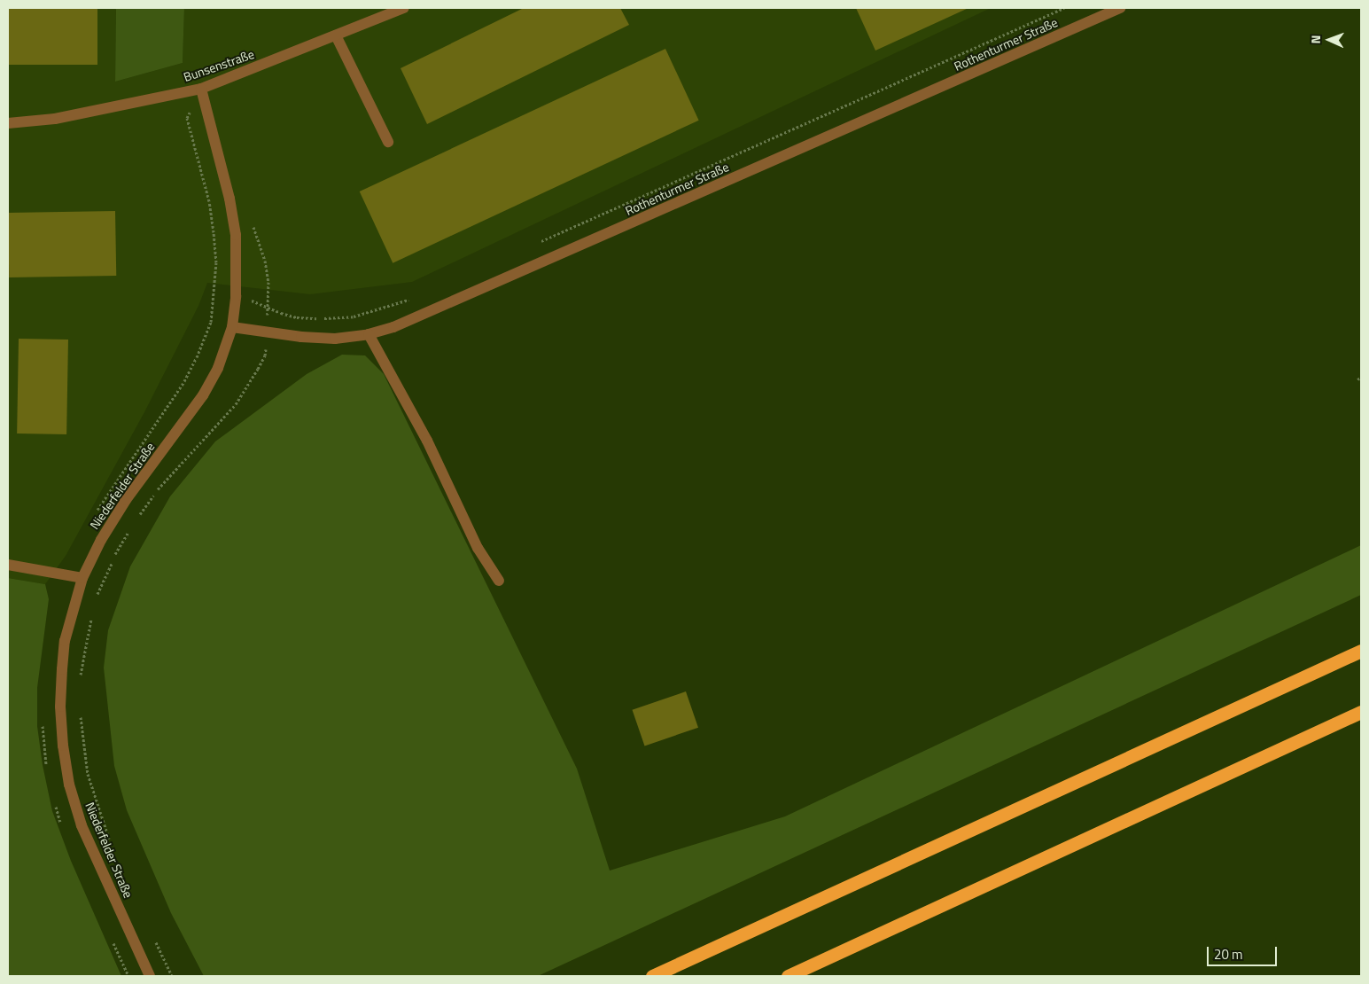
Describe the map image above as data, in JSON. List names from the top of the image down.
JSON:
{
  "streets": {
    "street": ["Rothenturmer Straße", "Bunsenstraße", "Niederfelder Straße"]
  },
  "crossings": [
    ["Rothenturmer Straße", "Niederfelder Straße"],
    ["Bunsenstraße", "Niederfelder Straße"]
  ],
  "scale_bar": "20 m",
  "north": "left"
}
